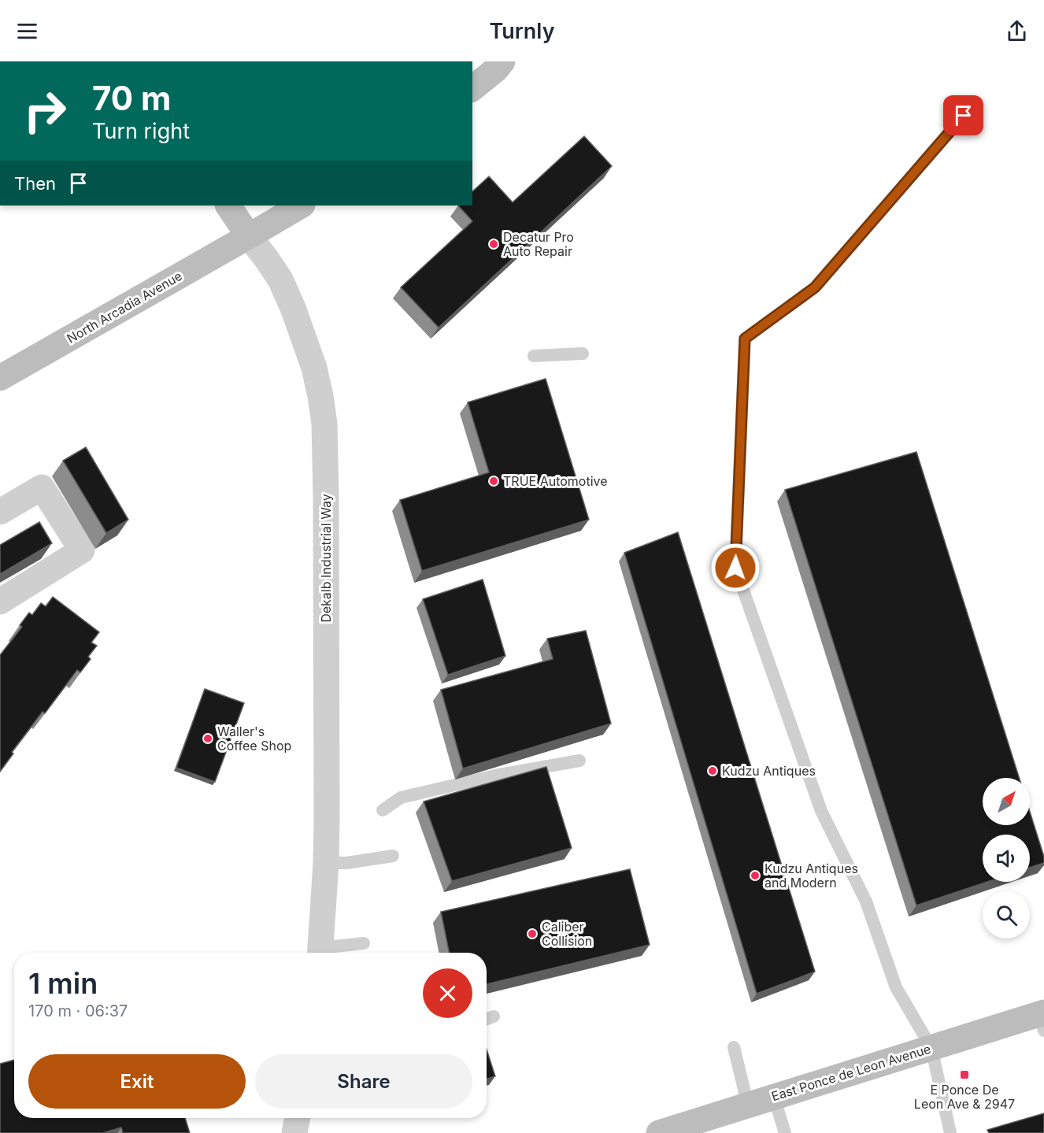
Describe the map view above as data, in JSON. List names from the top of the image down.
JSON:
{
  "streets": {
    "main road": ["North Arcadia Avenue", "East Ponce de Leon Avenue"],
    "street": ["Dekalb Industrial Way"]
  },
  "crossings": [
    ["North Arcadia Avenue", "Dekalb Industrial Way"]
  ],
  "places": {
    "other": [
      "Decatur Pro Auto Repair",
      "TRUE Automotive",
      "Waller's Coffee Shop",
      "Kudzu Antiques",
      "Kudzu Antiques and Modern",
      "Caliber Collision"
    ],
    "transit": ["E Ponce De Leon Ave & 2947"]
  },
  "north": "top right",
  "page": {
    "header": "Turnly",
    "turn": ["70 m", "Turn right"],
    "then": "Then",
    "heading": ["1 min", "170 m · 06:37"],
    "buttons": ["Exit", "Share"]
  }
}
